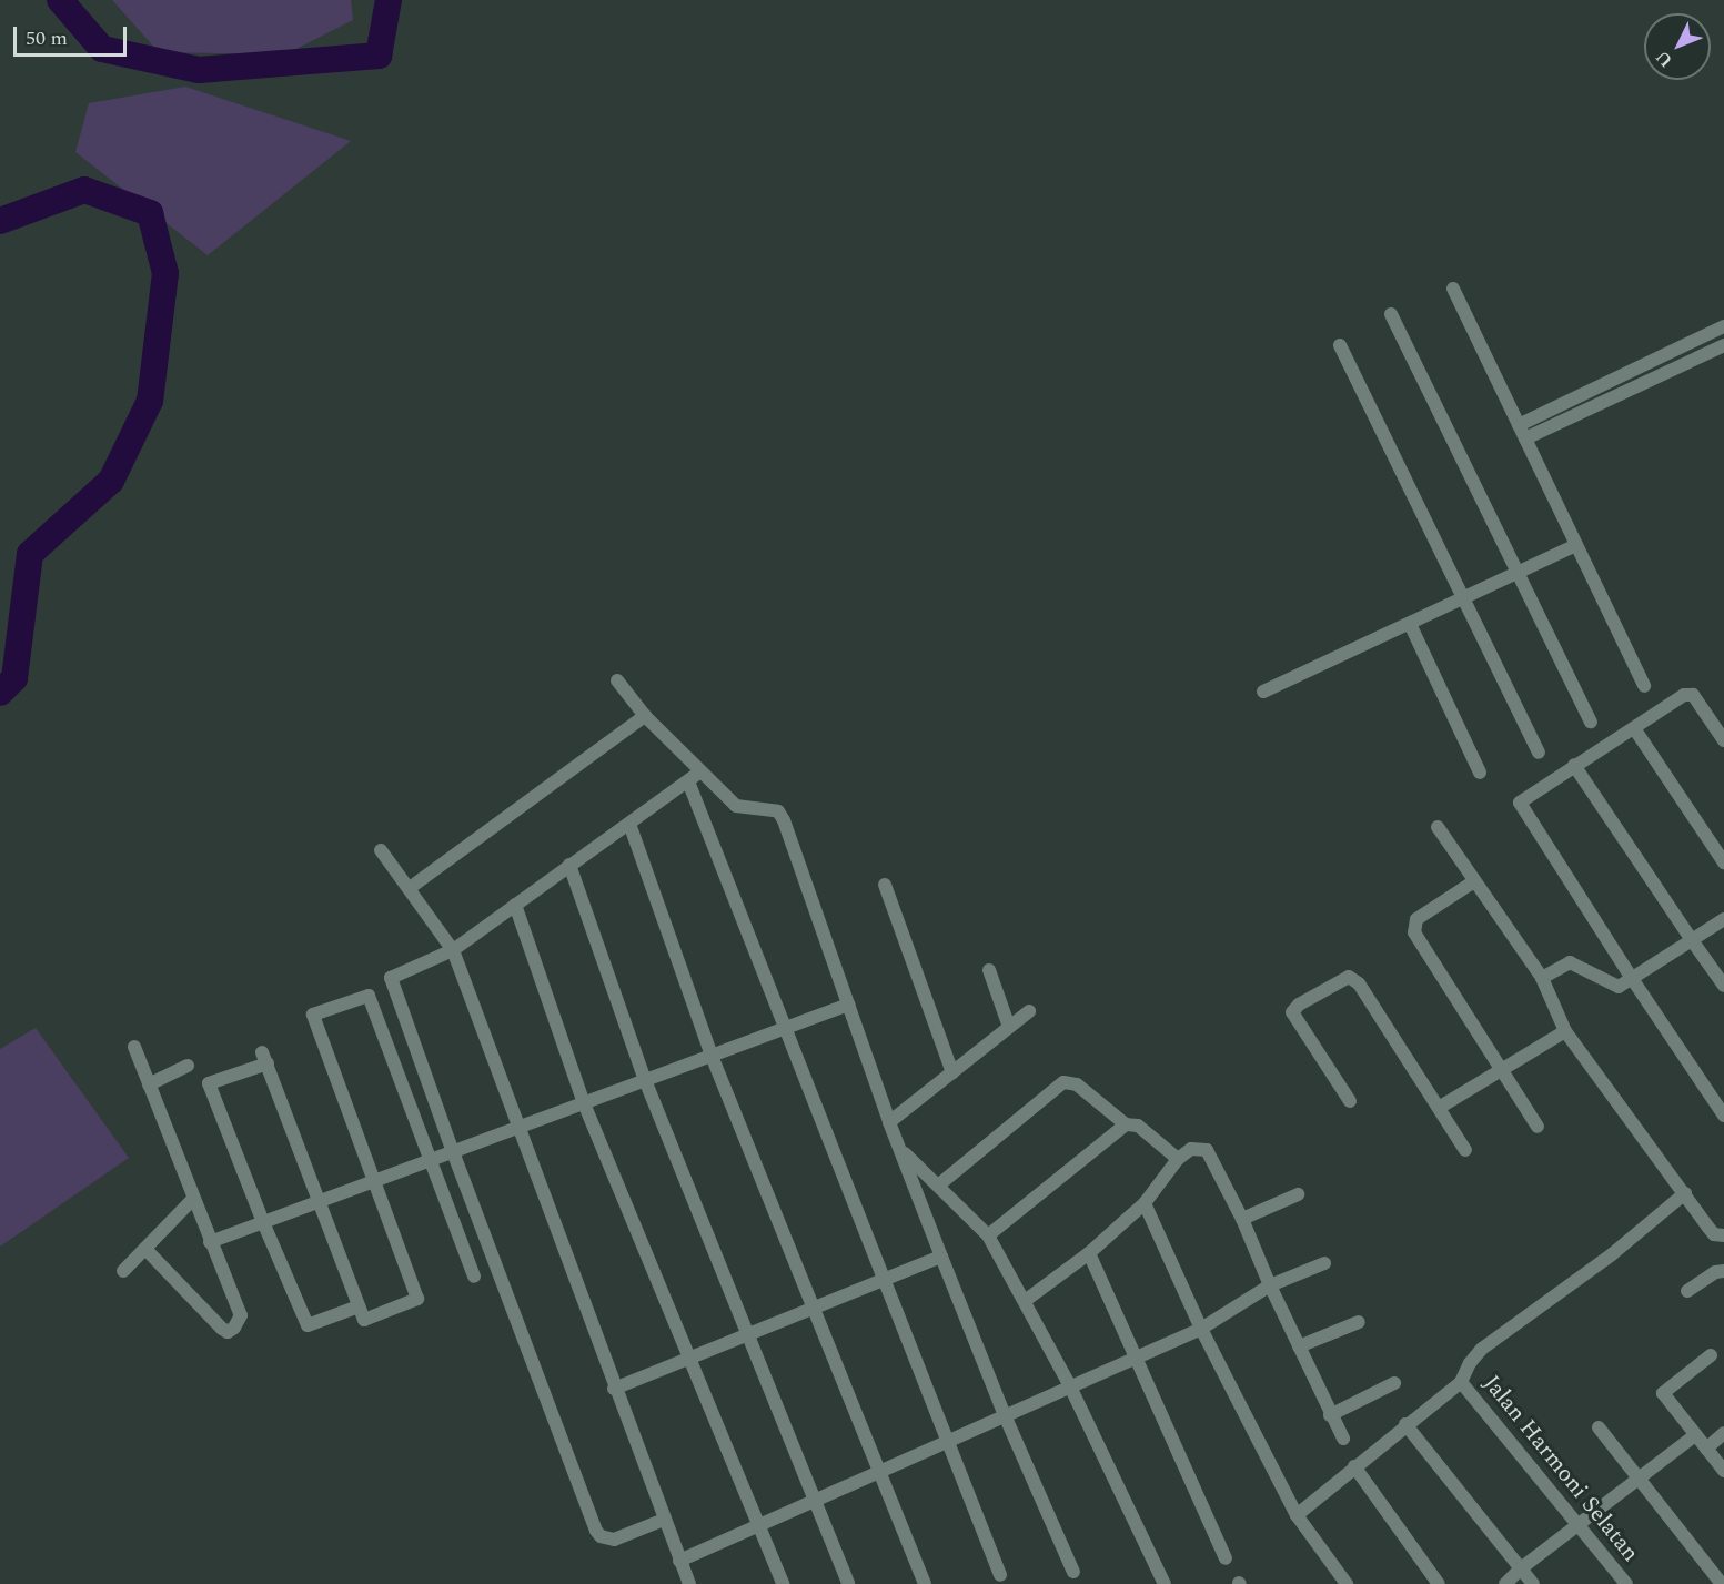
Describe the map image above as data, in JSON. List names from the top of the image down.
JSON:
{
  "streets": {
    "street": ["Jalan Harmoni Selatan"]
  },
  "scale_bar": "50 m",
  "north": "bottom left"
}
